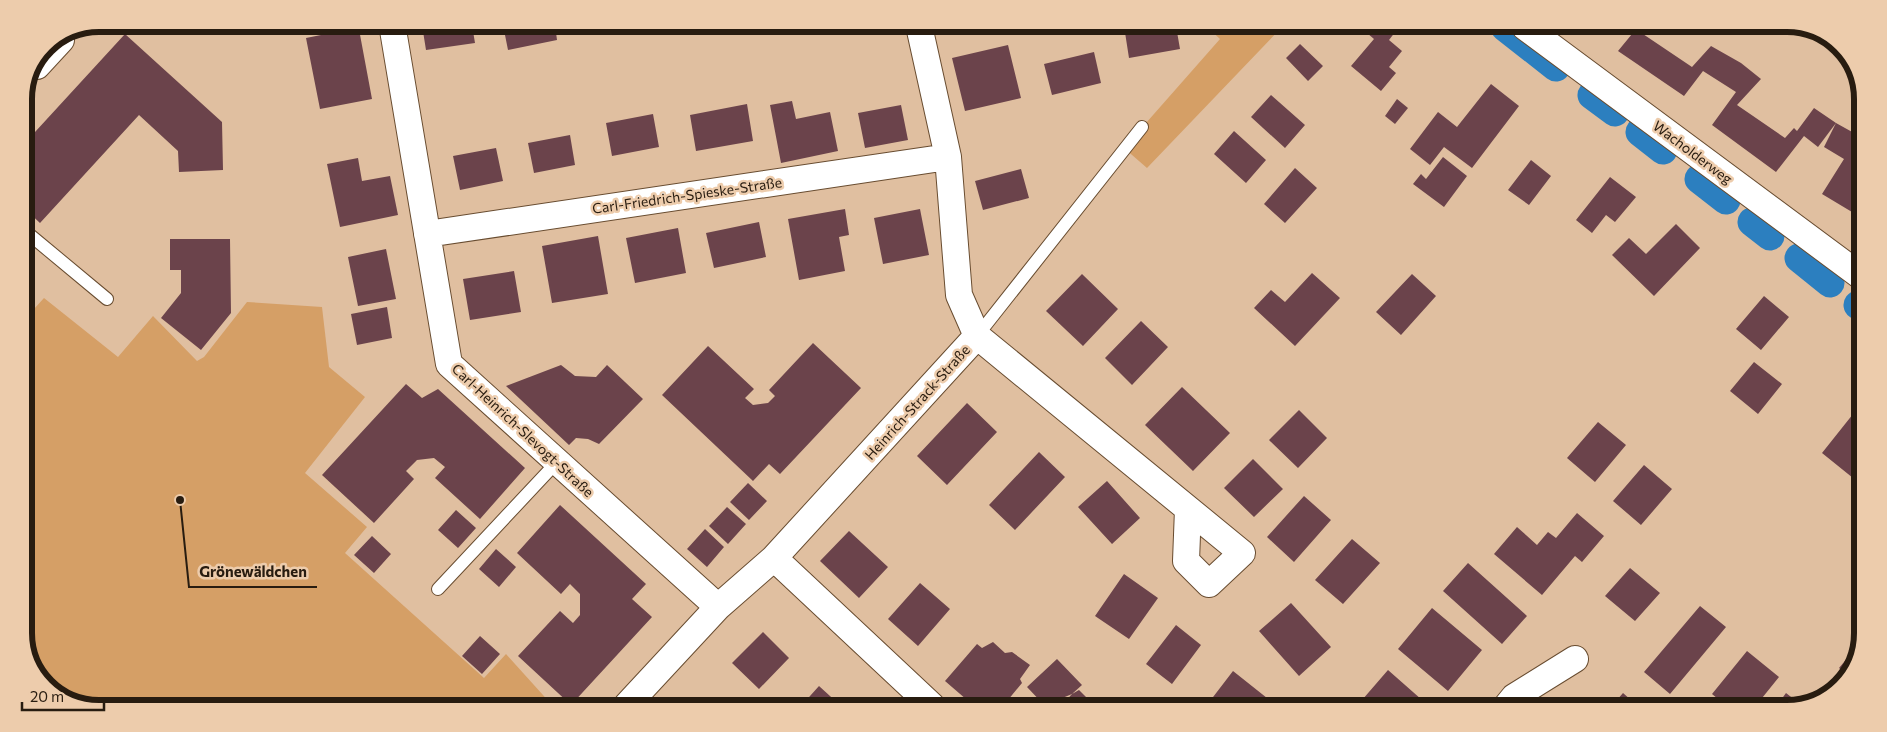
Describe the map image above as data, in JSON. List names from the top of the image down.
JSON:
{
  "streets": {
    "street": [
      "Wacholderweg",
      "Carl-Friedrich-Spieske-Straße",
      "Heinrich-Strack-Straße",
      "Carl-Heinrich-Slevogt-Straße"
    ]
  },
  "crossings": [
    ["Carl-Friedrich-Spieske-Straße", "Carl-Heinrich-Slevogt-Straße"],
    ["Heinrich-Strack-Straße", "Carl-Heinrich-Slevogt-Straße"]
  ],
  "places": ["Grönewäldchen"],
  "scale_bar": "20 m"
}
